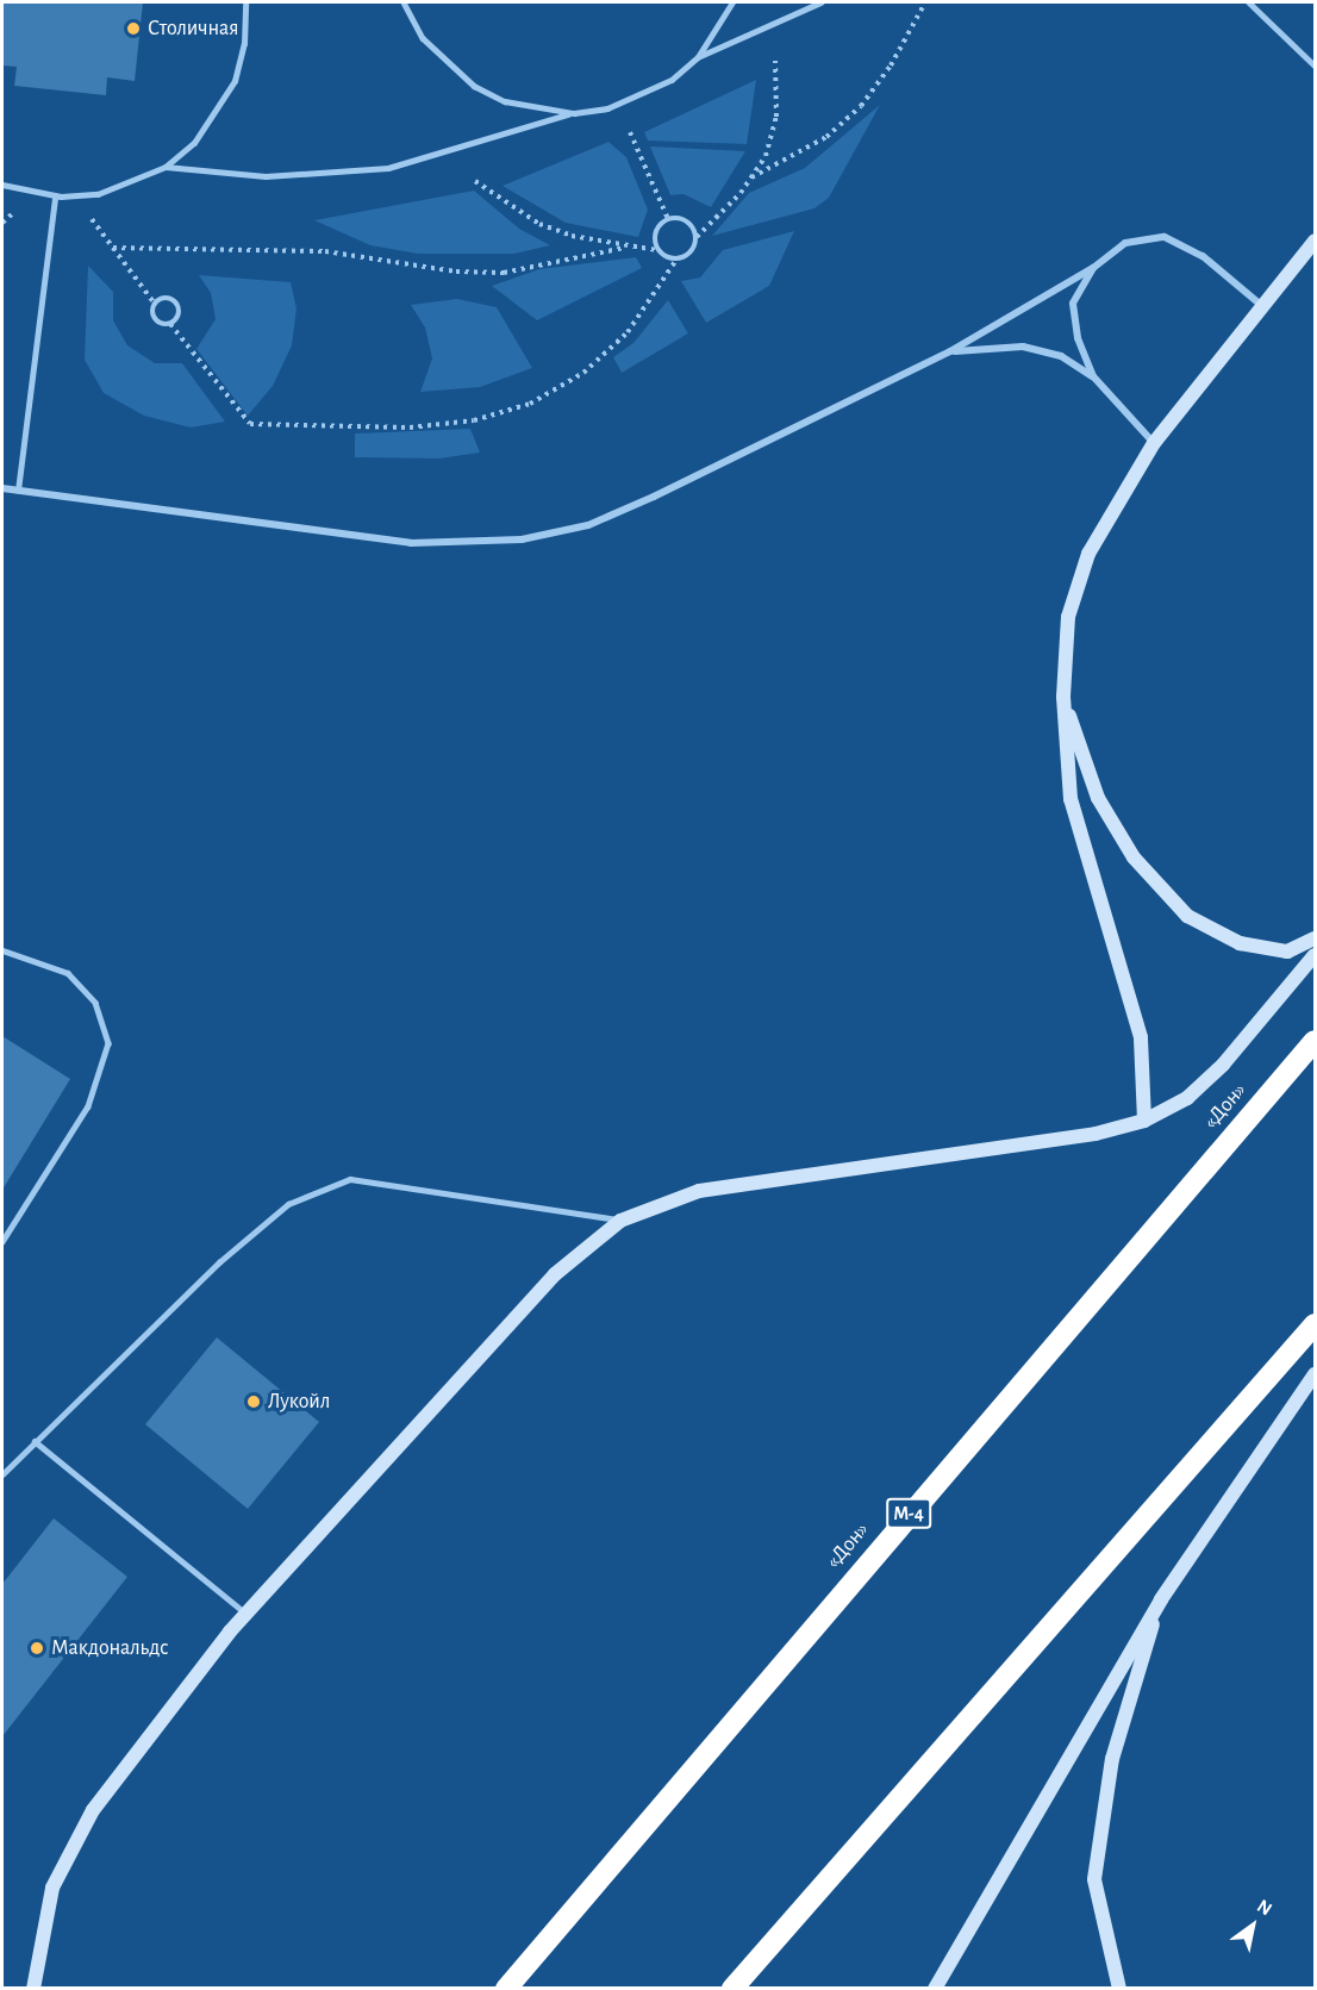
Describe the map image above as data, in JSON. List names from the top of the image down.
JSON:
{
  "streets": {
    "highway": ["«Дон»", "М-4"]
  },
  "places": ["Столичная", "Лукойл", "Макдональдс"],
  "north": "top right"
}
